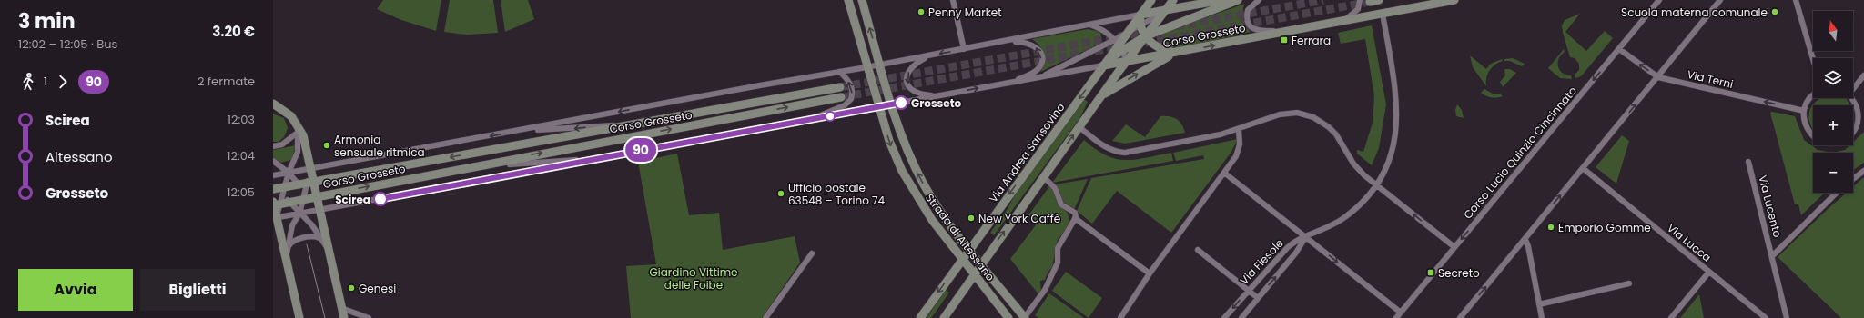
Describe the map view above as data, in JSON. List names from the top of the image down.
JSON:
{
  "streets": {
    "main road": ["Corso Grosseto", "Via Andrea Sansovino", "Strada di Altessano"],
    "street": [
      "Via Terni",
      "Corso Lucio Quinzio Cincinnato",
      "Via Lucento",
      "Via Lucca",
      "Via Fiesole"
    ]
  },
  "crossings": [
    ["Corso Grosseto", "Via Andrea Sansovino"],
    ["Corso Grosseto", "Strada di Altessano"],
    ["Via Terni", "Corso Lucio Quinzio Cincinnato"],
    ["Via Andrea Sansovino", "Strada di Altessano"]
  ],
  "one_way": ["Via Terni"],
  "parks": ["Giardino Vittime delle Foibe"],
  "places": {
    "other": [
      "Penny Market",
      "Scuola materna comunale",
      "Grosseto",
      "Armonia sensuale ritmica",
      "Ufficio postale 63548 – Torino 74",
      "Scirea",
      "New York Caffè",
      "Emporio Gomme",
      "Genesi"
    ],
    "transit": ["Ferrara", "Secreto"]
  },
  "lines": ["bus line 90"],
  "north": "top",
  "page": {
    "heading": ["3 min", "12:02 – 12:05 · Bus", "3.20 €"],
    "on_map": "90",
    "map_buttons": ["+", "−"],
    "legs": ["1", "90", "2 fermate"],
    "list": [
      {
        "name": "Scirea",
        "value": "12:03"
      },
      {
        "name": "Altessano",
        "value": "12:04"
      },
      {
        "name": "Grosseto",
        "value": "12:05"
      }
    ],
    "buttons": ["Avvia", "Biglietti"]
  }
}
